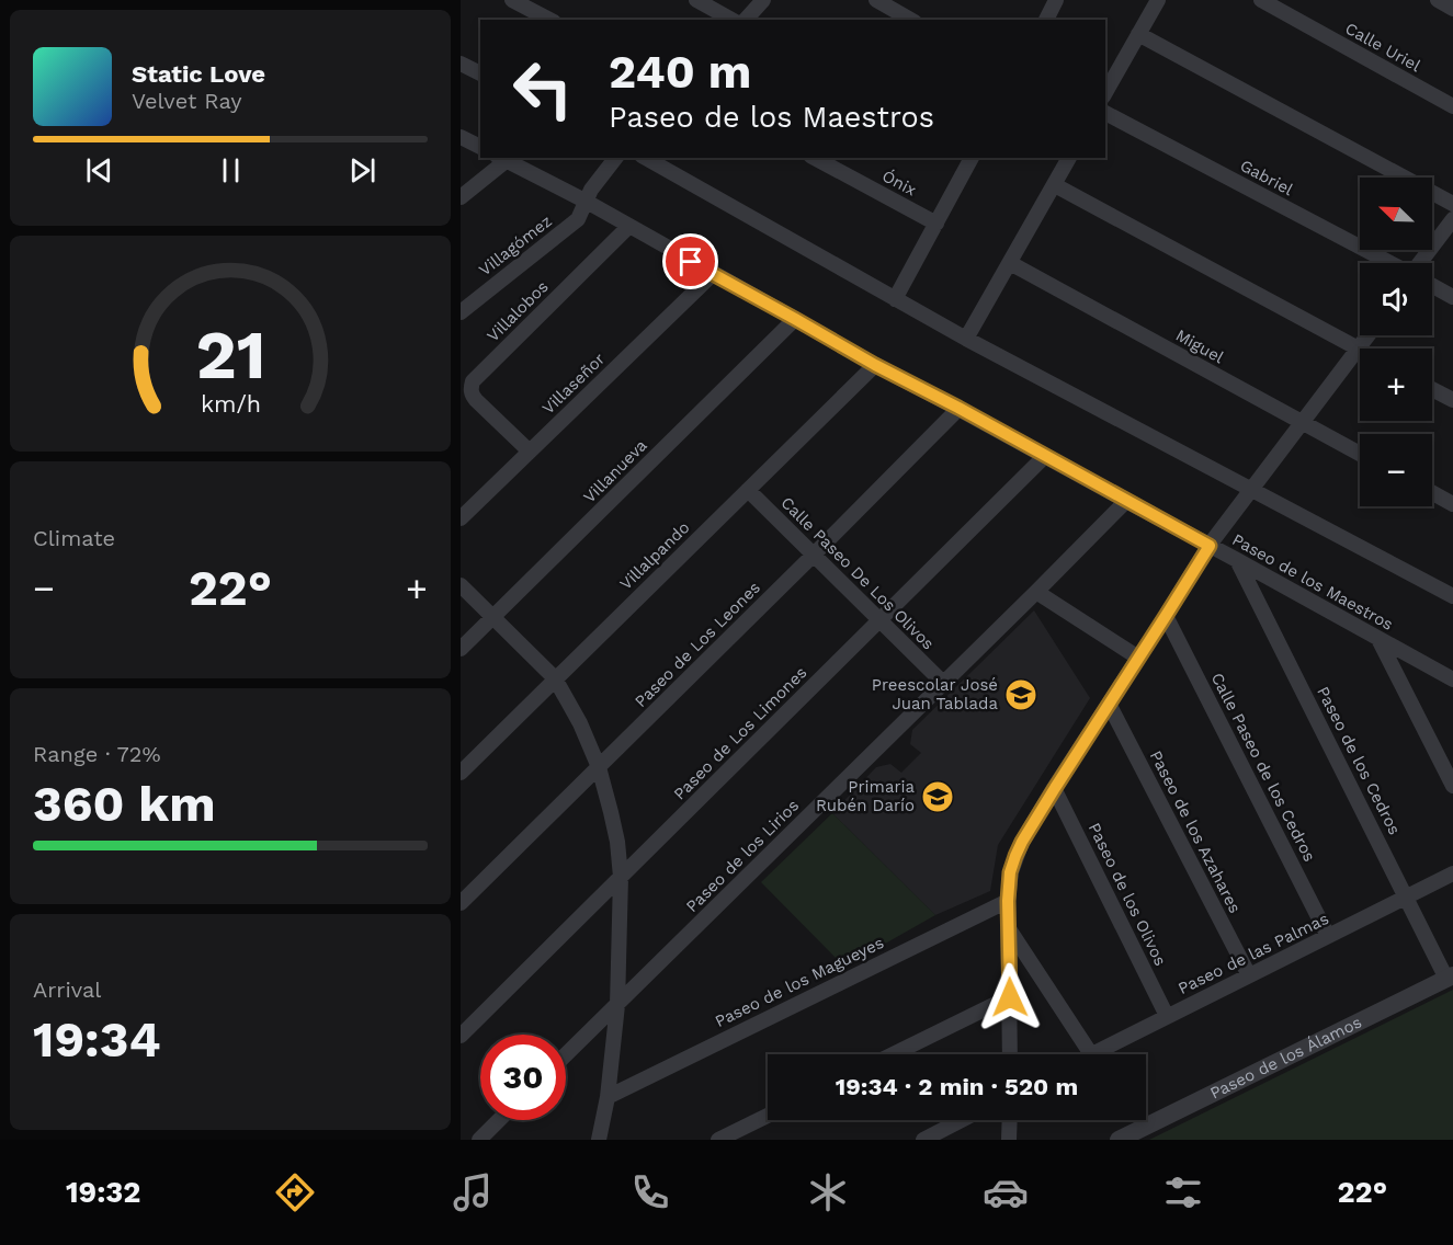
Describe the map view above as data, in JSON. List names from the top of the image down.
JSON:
{
  "streets": {
    "street": [
      "Calle Uriel",
      "Gabriel",
      "Ónix",
      "Villagómez",
      "Villalobos",
      "Miguel",
      "Villaseñor",
      "Villanueva",
      "Villalpando",
      "Calle Paseo De Los Olivos",
      "Paseo de los Maestros",
      "Paseo de Los Leones",
      "Paseo de Los Limones",
      "Paseo de los Cedros",
      "Calle Paseo de los Cedros",
      "Paseo de los Azahares",
      "Paseo de los Lirios",
      "Paseo de los Olivos",
      "Paseo de las Palmas",
      "Paseo de los Magueyes",
      "Paseo de los Álamos"
    ]
  },
  "crossings": [
    ["Villagómez", "Paseo de los Maestros"],
    ["Villalobos", "Villaseñor"],
    ["Villalobos", "Paseo de los Maestros"],
    ["Villaseñor", "Paseo de los Maestros"],
    ["Villanueva", "Paseo de los Maestros"],
    ["Villalpando", "Calle Paseo De Los Olivos"],
    ["Villalpando", "Paseo de los Maestros"],
    ["Calle Paseo De Los Olivos", "Paseo de Los Leones"],
    ["Calle Paseo De Los Olivos", "Paseo de Los Limones"],
    ["Calle Paseo De Los Olivos", "Paseo de los Lirios"],
    ["Paseo de los Maestros", "Paseo de Los Leones"],
    ["Paseo de los Maestros", "Paseo de Los Limones"],
    ["Paseo de los Maestros", "Paseo de los Cedros"],
    ["Paseo de los Maestros", "Paseo de los Lirios"],
    ["Paseo de los Cedros", "Paseo de las Palmas"],
    ["Paseo de los Cedros", "Paseo de los Álamos"],
    ["Calle Paseo de los Cedros", "Paseo de las Palmas"],
    ["Paseo de los Azahares", "Paseo de las Palmas"],
    ["Paseo de los Olivos", "Paseo de las Palmas"]
  ],
  "places": {
    "school or university": ["Preescolar José Juan Tablada", "Primaria Rubén Darío"]
  },
  "north": "top left",
  "page": {
    "turn": ["240 m", "Paseo de los Maestros"],
    "song": ["Static Love", "Velvet Ray"],
    "map_buttons": ["+", "−"],
    "tile": [
      "Climate",
      ["Range · 72%", "360 km"],
      ["Arrival", "19:34"]
    ],
    "heat": ["−", "22°", "+"],
    "limit": "30",
    "trip": "19:34 · 2 min · 520 m",
    "tabs": ["19:32", "22°"],
    "gauge": ["21", "km/h"]
  }
}
